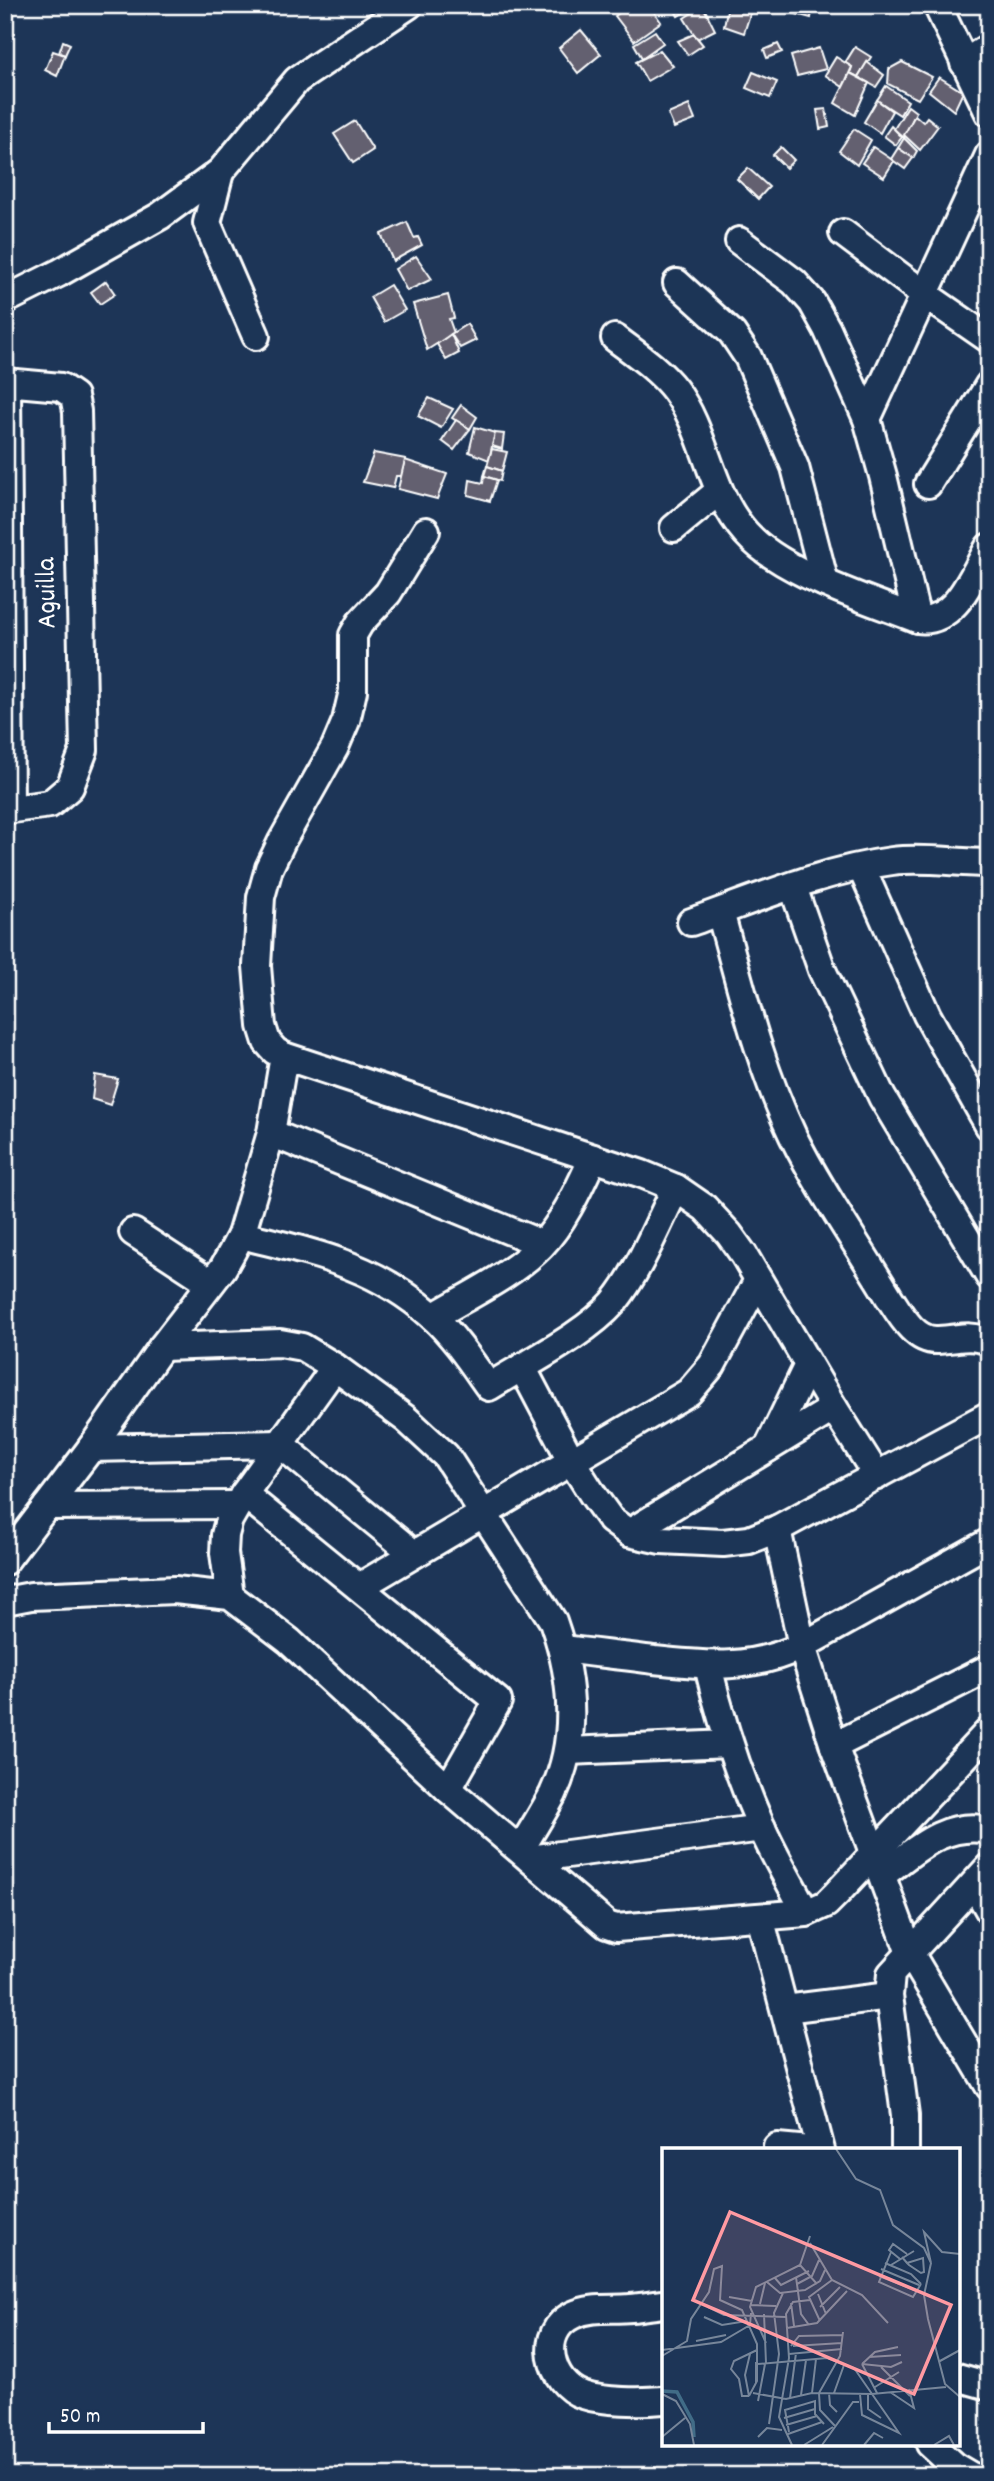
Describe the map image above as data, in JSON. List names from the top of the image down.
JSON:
{
  "streets": {
    "street": ["Aguilla"]
  },
  "scale_bar": "50 m"
}
